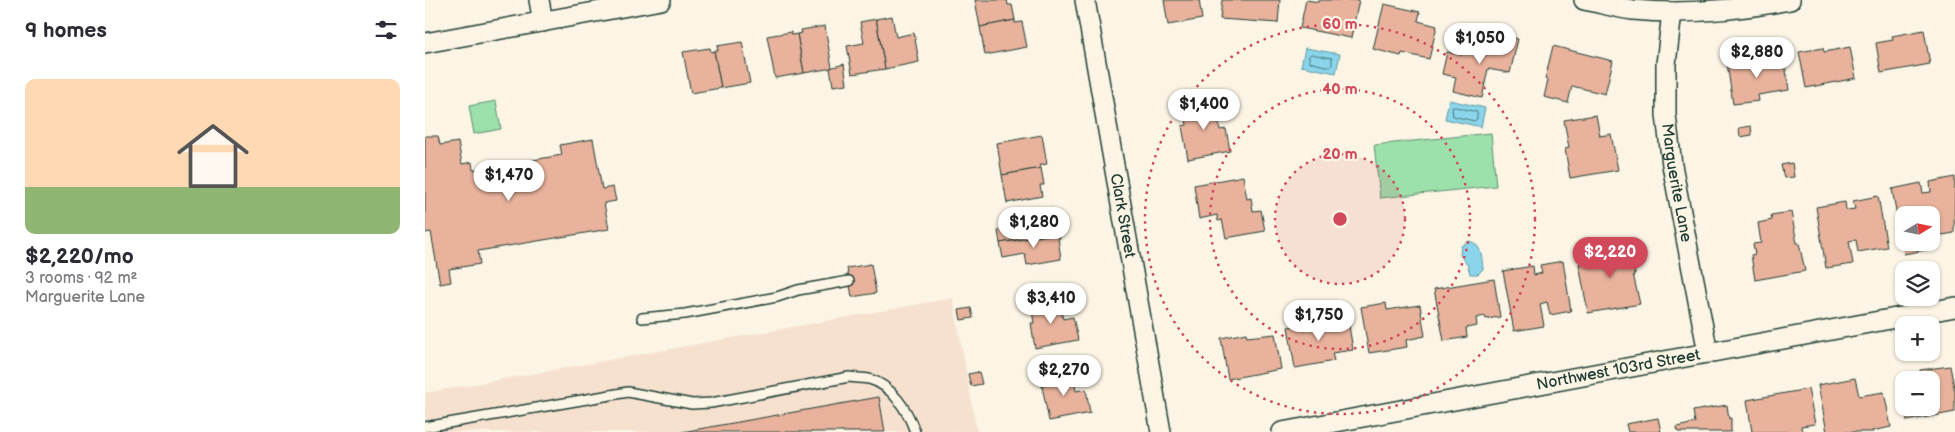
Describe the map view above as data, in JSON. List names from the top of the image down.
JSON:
{
  "streets": {
    "street": ["Marguerite Lane", "Clark Street", "Northwest 103rd Street"]
  },
  "crossings": [
    ["Marguerite Lane", "Northwest 103rd Street"]
  ],
  "north": "right",
  "page": {
    "heading": "9 homes",
    "price": [
      "$1,050",
      "$2,880",
      "$1,400",
      "$1,470",
      "$1,280",
      "$2,220",
      "$3,410",
      "$1,750",
      "$2,270"
    ],
    "list": [
      {
        "name": "$2,220/mo",
        "note": "3 rooms · 92 m² · Marguerite Lane"
      }
    ],
    "map_buttons": ["+", "−"]
  },
  "rings": ["60 m", "40 m", "20 m"]
}
